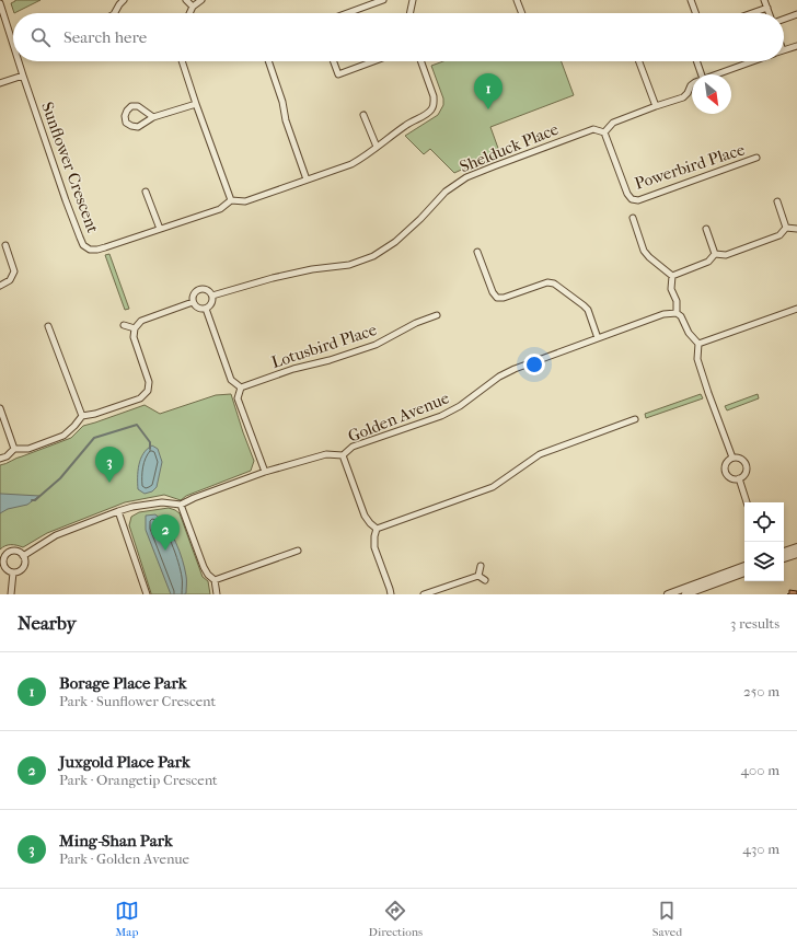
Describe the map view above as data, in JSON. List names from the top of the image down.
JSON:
{
  "streets": {
    "street": [
      "Shelduck Place",
      "Powerbird Place",
      "Sunflower Crescent",
      "Lotusbird Place",
      "Golden Avenue"
    ]
  },
  "crossings": [
    ["Shelduck Place", "Powerbird Place"]
  ],
  "north": "bottom right",
  "page": {
    "search": "Search here",
    "pins": ["1", "3", "2"],
    "heading": ["Nearby", "3 results"],
    "list": [
      {
        "mark": "1",
        "name": "Borage Place Park",
        "note": "Park · Sunflower Crescent",
        "value": "250 m"
      },
      {
        "mark": "2",
        "name": "Juxgold Place Park",
        "note": "Park · Orangetip Crescent",
        "value": "400 m"
      },
      {
        "mark": "3",
        "name": "Ming-Shan Park",
        "note": "Park · Golden Avenue",
        "value": "430 m"
      }
    ],
    "nav": ["Map", "Directions", "Saved"]
  }
}
